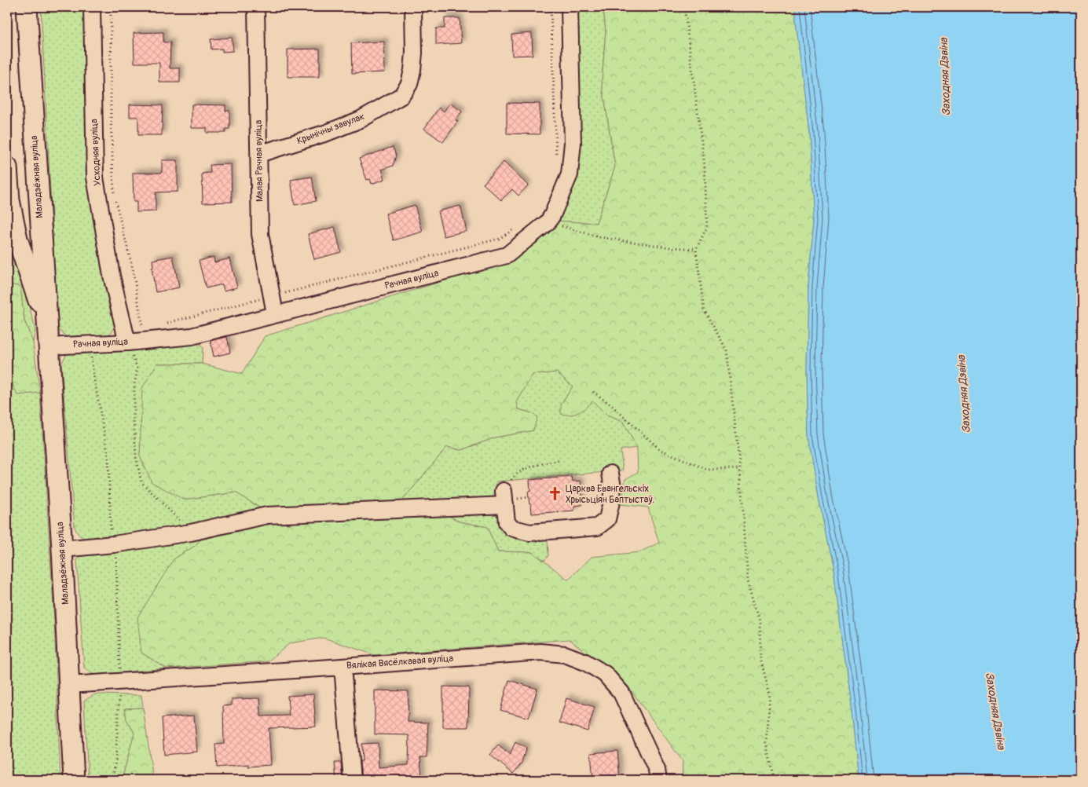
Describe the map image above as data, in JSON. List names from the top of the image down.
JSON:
{
  "streets": {
    "main road": ["Маладзёжная вуліца"],
    "street": [
      "Крынічны завулак",
      "Усходняя вуліца",
      "Малая Рачная вуліца",
      "Рачная вуліца",
      "Вялікая Вясёлкавая вуліца"
    ]
  },
  "crossings": [
    ["Крынічны завулак", "Малая Рачная вуліца"],
    ["Усходняя вуліца", "Рачная вуліца"],
    ["Малая Рачная вуліца", "Рачная вуліца"],
    ["Маладзёжная вуліца", "Рачная вуліца"],
    ["Маладзёжная вуліца", "Вялікая Вясёлкавая вуліца"]
  ],
  "water": ["Заходняя Дзвіна"],
  "places": {
    "church": ["Царква Евангельскіх Хрысьціян Баптыстаў."]
  }
}
